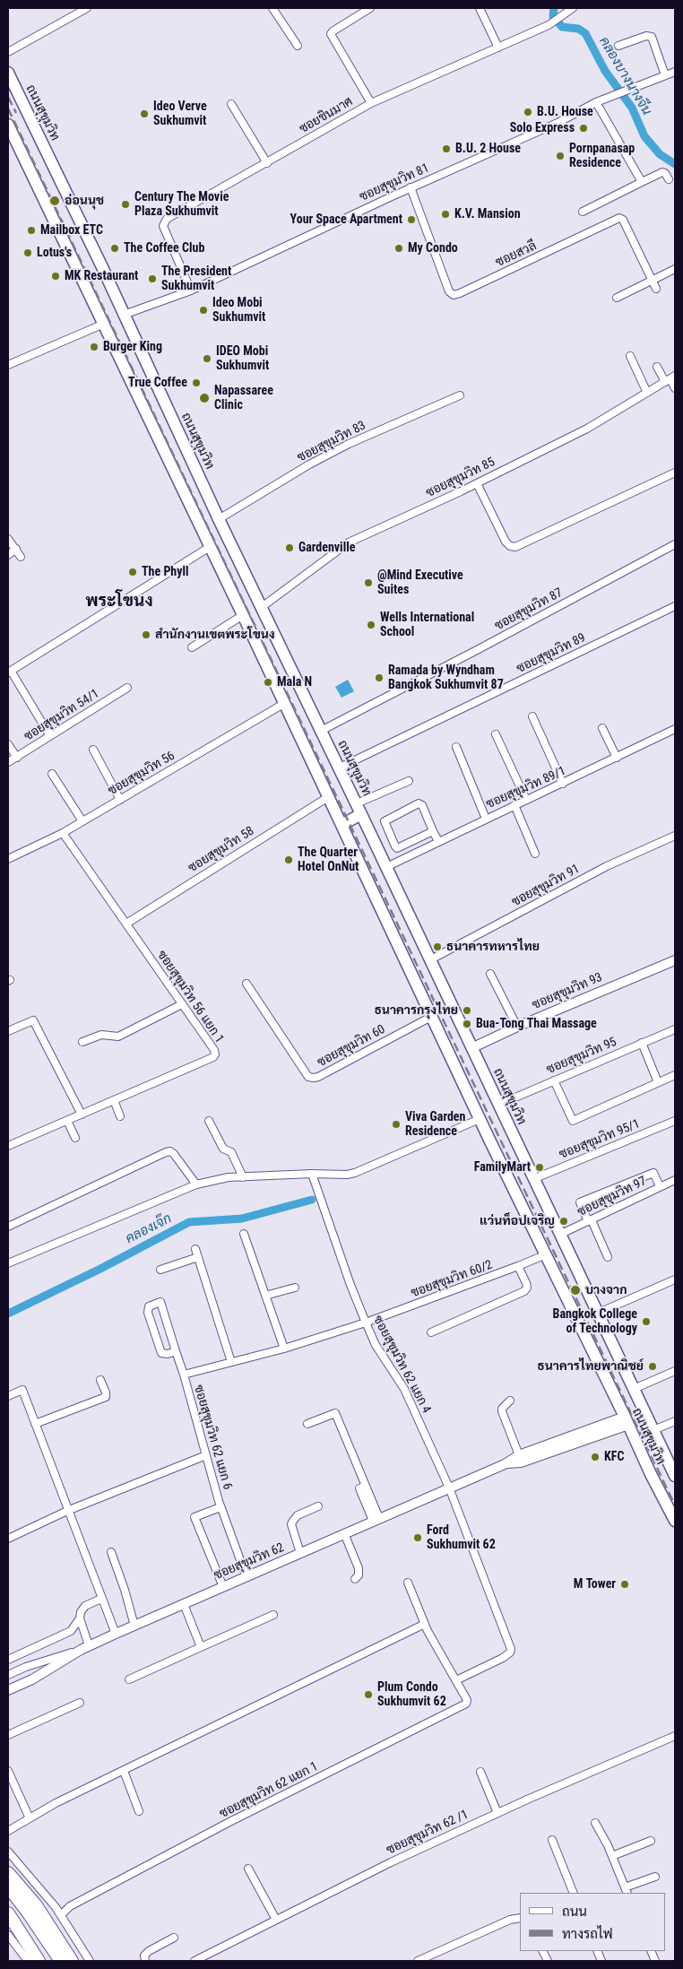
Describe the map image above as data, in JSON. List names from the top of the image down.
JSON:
{
  "streets": {
    "main road": ["ถนนสุขุมวิท"],
    "street": [
      "ซอยชินมาศ",
      "ซอยสุขุมวิท 81",
      "ซอยสวลี",
      "ซอยสุขุมวิท 83",
      "ซอยสุขุมวิท 85",
      "ซอยสุขุมวิท 87",
      "ซอยสุขุมวิท 89",
      "ซอยสุขุมวิท 54/1",
      "ซอยสุขุมวิท 56",
      "ซอยสุขุมวิท 89/1",
      "ซอยสุขุมวิท 58",
      "ซอยสุขุมวิท 91",
      "ซอยสุขุมวิท 93",
      "ซอยสุขุมวิท 56 แยก 1",
      "ซอยสุขุมวิท 60",
      "ซอยสุขุมวิท 95",
      "ซอยสุขุมวิท 95/1",
      "ซอยสุขุมวิท 97",
      "ซอยสุขุมวิท 60/2",
      "ซอยสุขุมวิท 62 แยก 4",
      "ซอยสุขุมวิท 62 แยก 6",
      "ซอยสุขุมวิท 62",
      "ซอยสุขุมวิท 62 แยก 1",
      "ซอยสุขุมวิท 62 /1"
    ]
  },
  "crossings": [
    ["ถนนสุขุมวิท", "ซอยสุขุมวิท 81"],
    ["ถนนสุขุมวิท", "ซอยสุขุมวิท 83"],
    ["ถนนสุขุมวิท", "ซอยสุขุมวิท 85"],
    ["ถนนสุขุมวิท", "ซอยสุขุมวิท 87"],
    ["ถนนสุขุมวิท", "ซอยสุขุมวิท 89"],
    ["ถนนสุขุมวิท", "ซอยสุขุมวิท 56"],
    ["ถนนสุขุมวิท", "ซอยสุขุมวิท 89/1"],
    ["ถนนสุขุมวิท", "ซอยสุขุมวิท 58"],
    ["ถนนสุขุมวิท", "ซอยสุขุมวิท 91"],
    ["ถนนสุขุมวิท", "ซอยสุขุมวิท 93"],
    ["ถนนสุขุมวิท", "ซอยสุขุมวิท 60"],
    ["ถนนสุขุมวิท", "ซอยสุขุมวิท 95"],
    ["ถนนสุขุมวิท", "ซอยสุขุมวิท 95/1"],
    ["ถนนสุขุมวิท", "ซอยสุขุมวิท 97"],
    ["ถนนสุขุมวิท", "ซอยสุขุมวิท 60/2"],
    ["ถนนสุขุมวิท", "ซอยสุขุมวิท 62"],
    ["ซอยชินมาศ", "ซอยสุขุมวิท 81"],
    ["ซอยสุขุมวิท 81", "ซอยสวลี"],
    ["ซอยสุขุมวิท 56", "ซอยสุขุมวิท 56 แยก 1"],
    ["ซอยสุขุมวิท 58", "ซอยสุขุมวิท 56 แยก 1"],
    ["ซอยสุขุมวิท 60/2", "ซอยสุขุมวิท 62 แยก 4"],
    ["ซอยสุขุมวิท 60/2", "ซอยสุขุมวิท 62 แยก 6"],
    ["ซอยสุขุมวิท 62 แยก 4", "ซอยสุขุมวิท 62"],
    ["ซอยสุขุมวิท 62 แยก 6", "ซอยสุขุมวิท 62"]
  ],
  "districts": ["พระโขนง"],
  "water": ["คลองบางนางจีน", "คลองเจ๊ก"],
  "places": [
    "B.U. House",
    "Ideo Verve Sukhumvit",
    "Solo Express",
    "B.U. 2 House",
    "Pornpanasap Residence",
    "อ่อนนุช",
    "Century The Movie Plaza Sukhumvit",
    "K.V. Mansion",
    "Your Space Apartment",
    "Mailbox ETC",
    "The Coffee Club",
    "My Condo",
    "Lotus's",
    "MK Restaurant",
    "The President Sukhumvit",
    "Ideo Mobi Sukhumvit",
    "Burger King",
    "IDEO Mobi Sukhumvit",
    "True Coffee",
    "Napassaree Clinic",
    "Gardenville",
    "The Phyll",
    "@Mind Executive Suites",
    "Wells International School",
    "สำนักงานเขตพระโขนง",
    "Ramada by Wyndham Bangkok Sukhumvit 87",
    "Mala N",
    "The Quarter Hotel OnNut",
    "ธนาคารทหารไทย",
    "ธนาคารกรุงไทย",
    "Bua-Tong Thai Massage",
    "Viva Garden Residence",
    "FamilyMart",
    "แว่นท็อปเจริญ",
    "บางจาก",
    "Bangkok College of Technology",
    "ธนาคารไทยพาณิชย์",
    "KFC",
    "Ford Sukhumvit 62",
    "M Tower",
    "Plum Condo Sukhumvit 62"
  ],
  "legend": ["ถนน", "ทางรถไฟ"]
}
